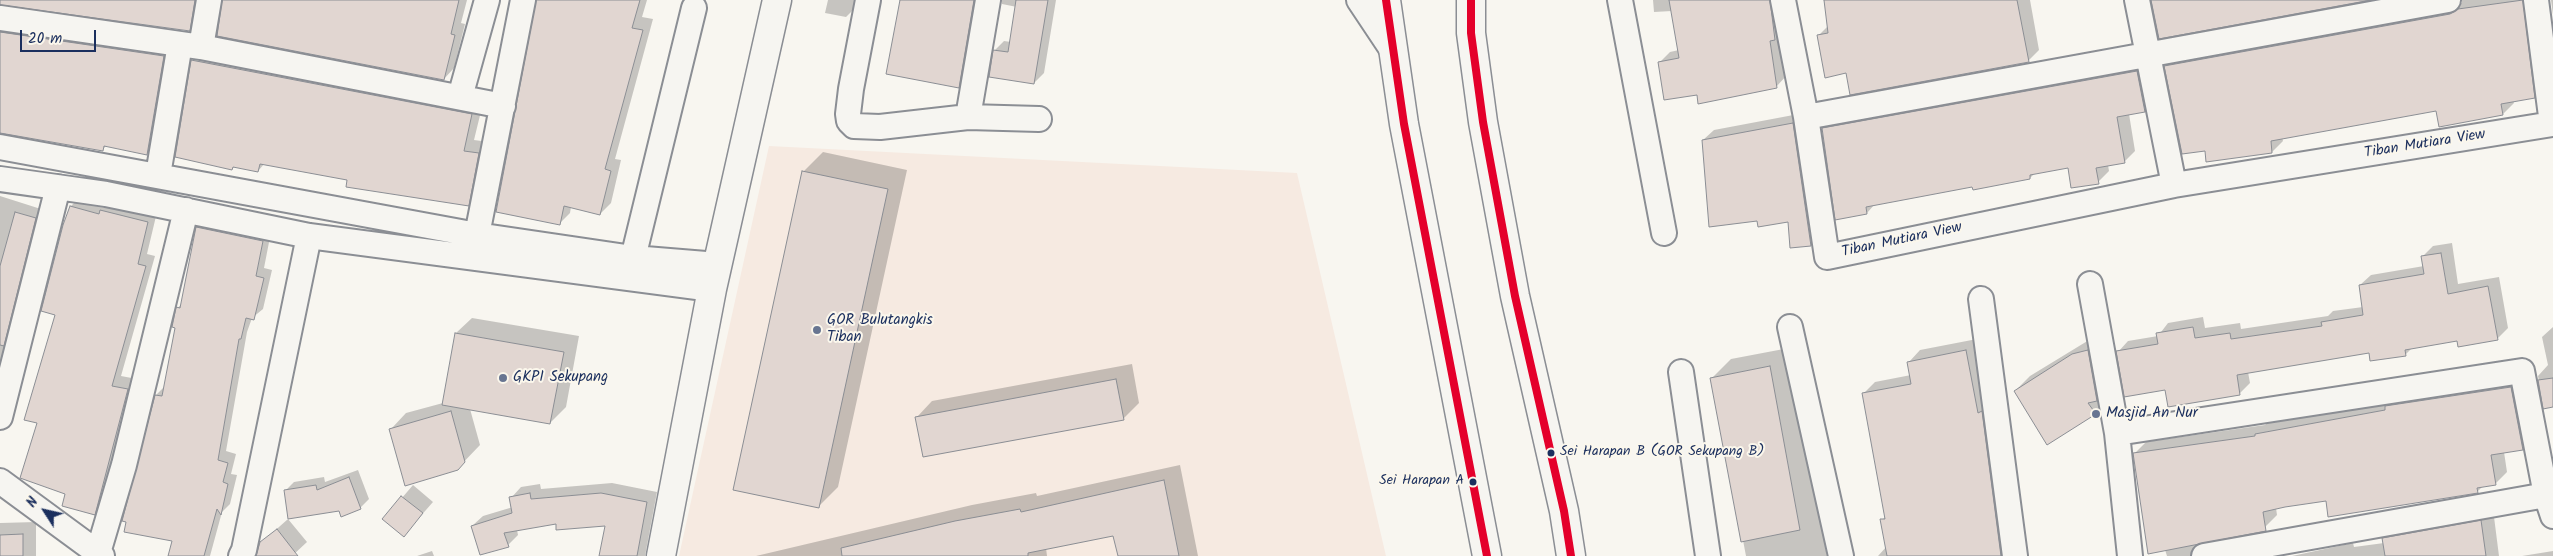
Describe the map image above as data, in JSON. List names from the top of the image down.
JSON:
{
  "streets": {
    "street": ["Tiban Mutiara View"]
  },
  "places": [
    "GOR Bulutangkis Tiban",
    "GKPI Sekupang",
    "Masjid An Nur",
    "Sei Harapan B (GOR Sekupang B)",
    "Sei Harapan A"
  ],
  "scale_bar": "20 m",
  "north": "top left"
}
